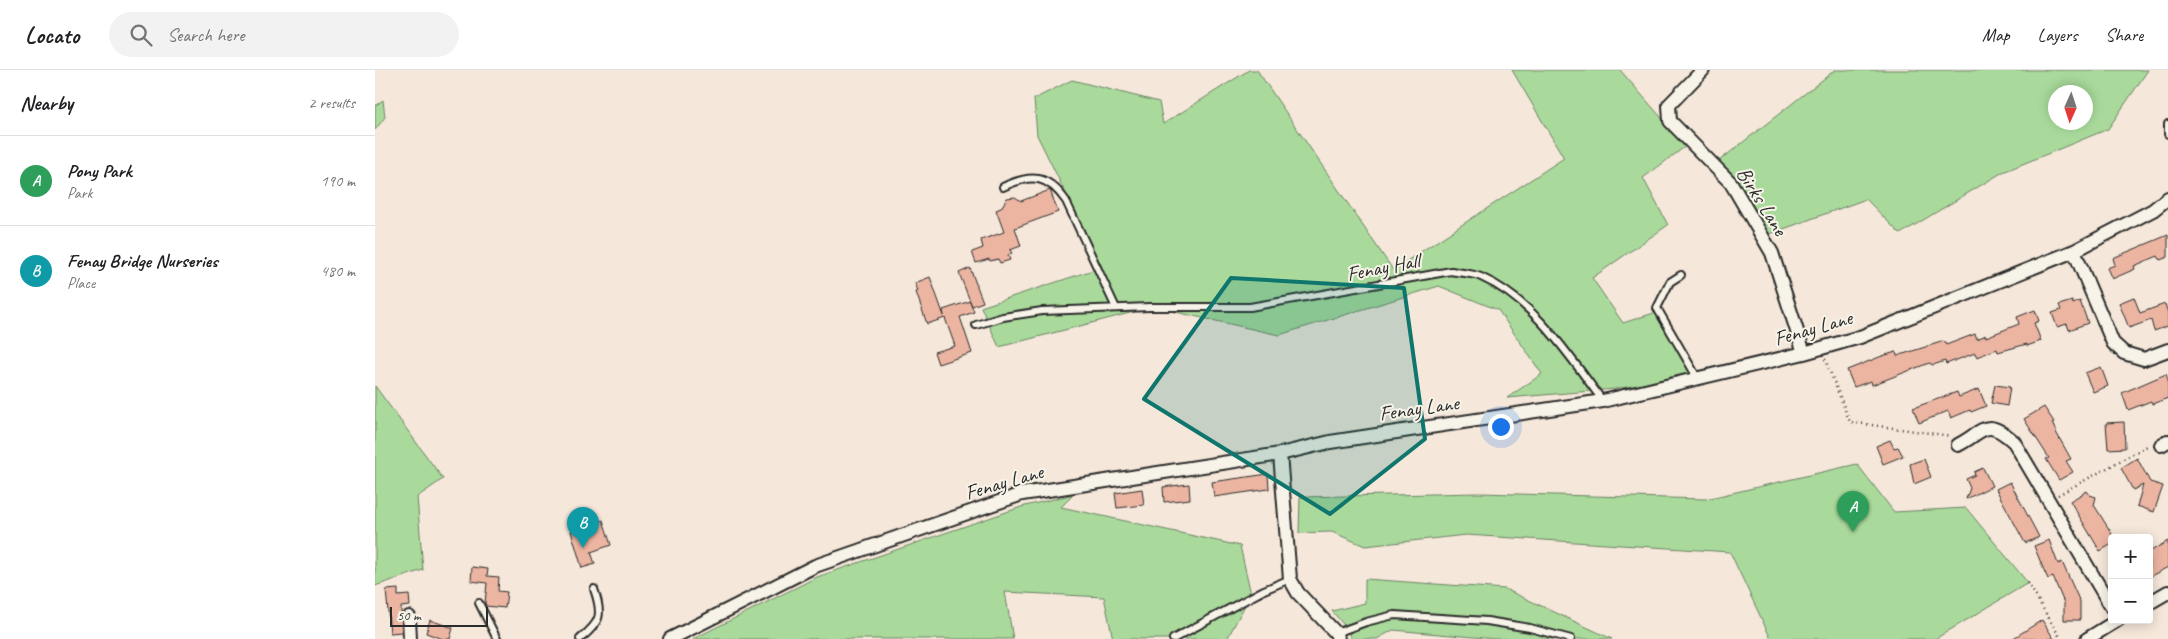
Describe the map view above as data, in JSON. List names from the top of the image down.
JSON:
{
  "streets": {
    "street": ["Birks Lane", "Fenay Lane"],
    "lane": ["Fenay Hall"]
  },
  "crossings": [
    ["Birks Lane", "Fenay Lane"],
    ["Fenay Hall", "Fenay Lane"]
  ],
  "scale_bar": "50 m",
  "north": "bottom",
  "page": {
    "header": "Locato",
    "search": "Search here",
    "nav": ["Map", "Layers", "Share"],
    "heading": ["Nearby", "2 results"],
    "list": [
      {
        "mark": "A",
        "name": "Pony Park",
        "note": "Park",
        "value": "190 m"
      },
      {
        "mark": "B",
        "name": "Fenay Bridge Nurseries",
        "note": "Place",
        "value": "480 m"
      }
    ],
    "pins": ["A", "B"],
    "map_buttons": ["+", "−"],
    "scale": "50 m"
  }
}
